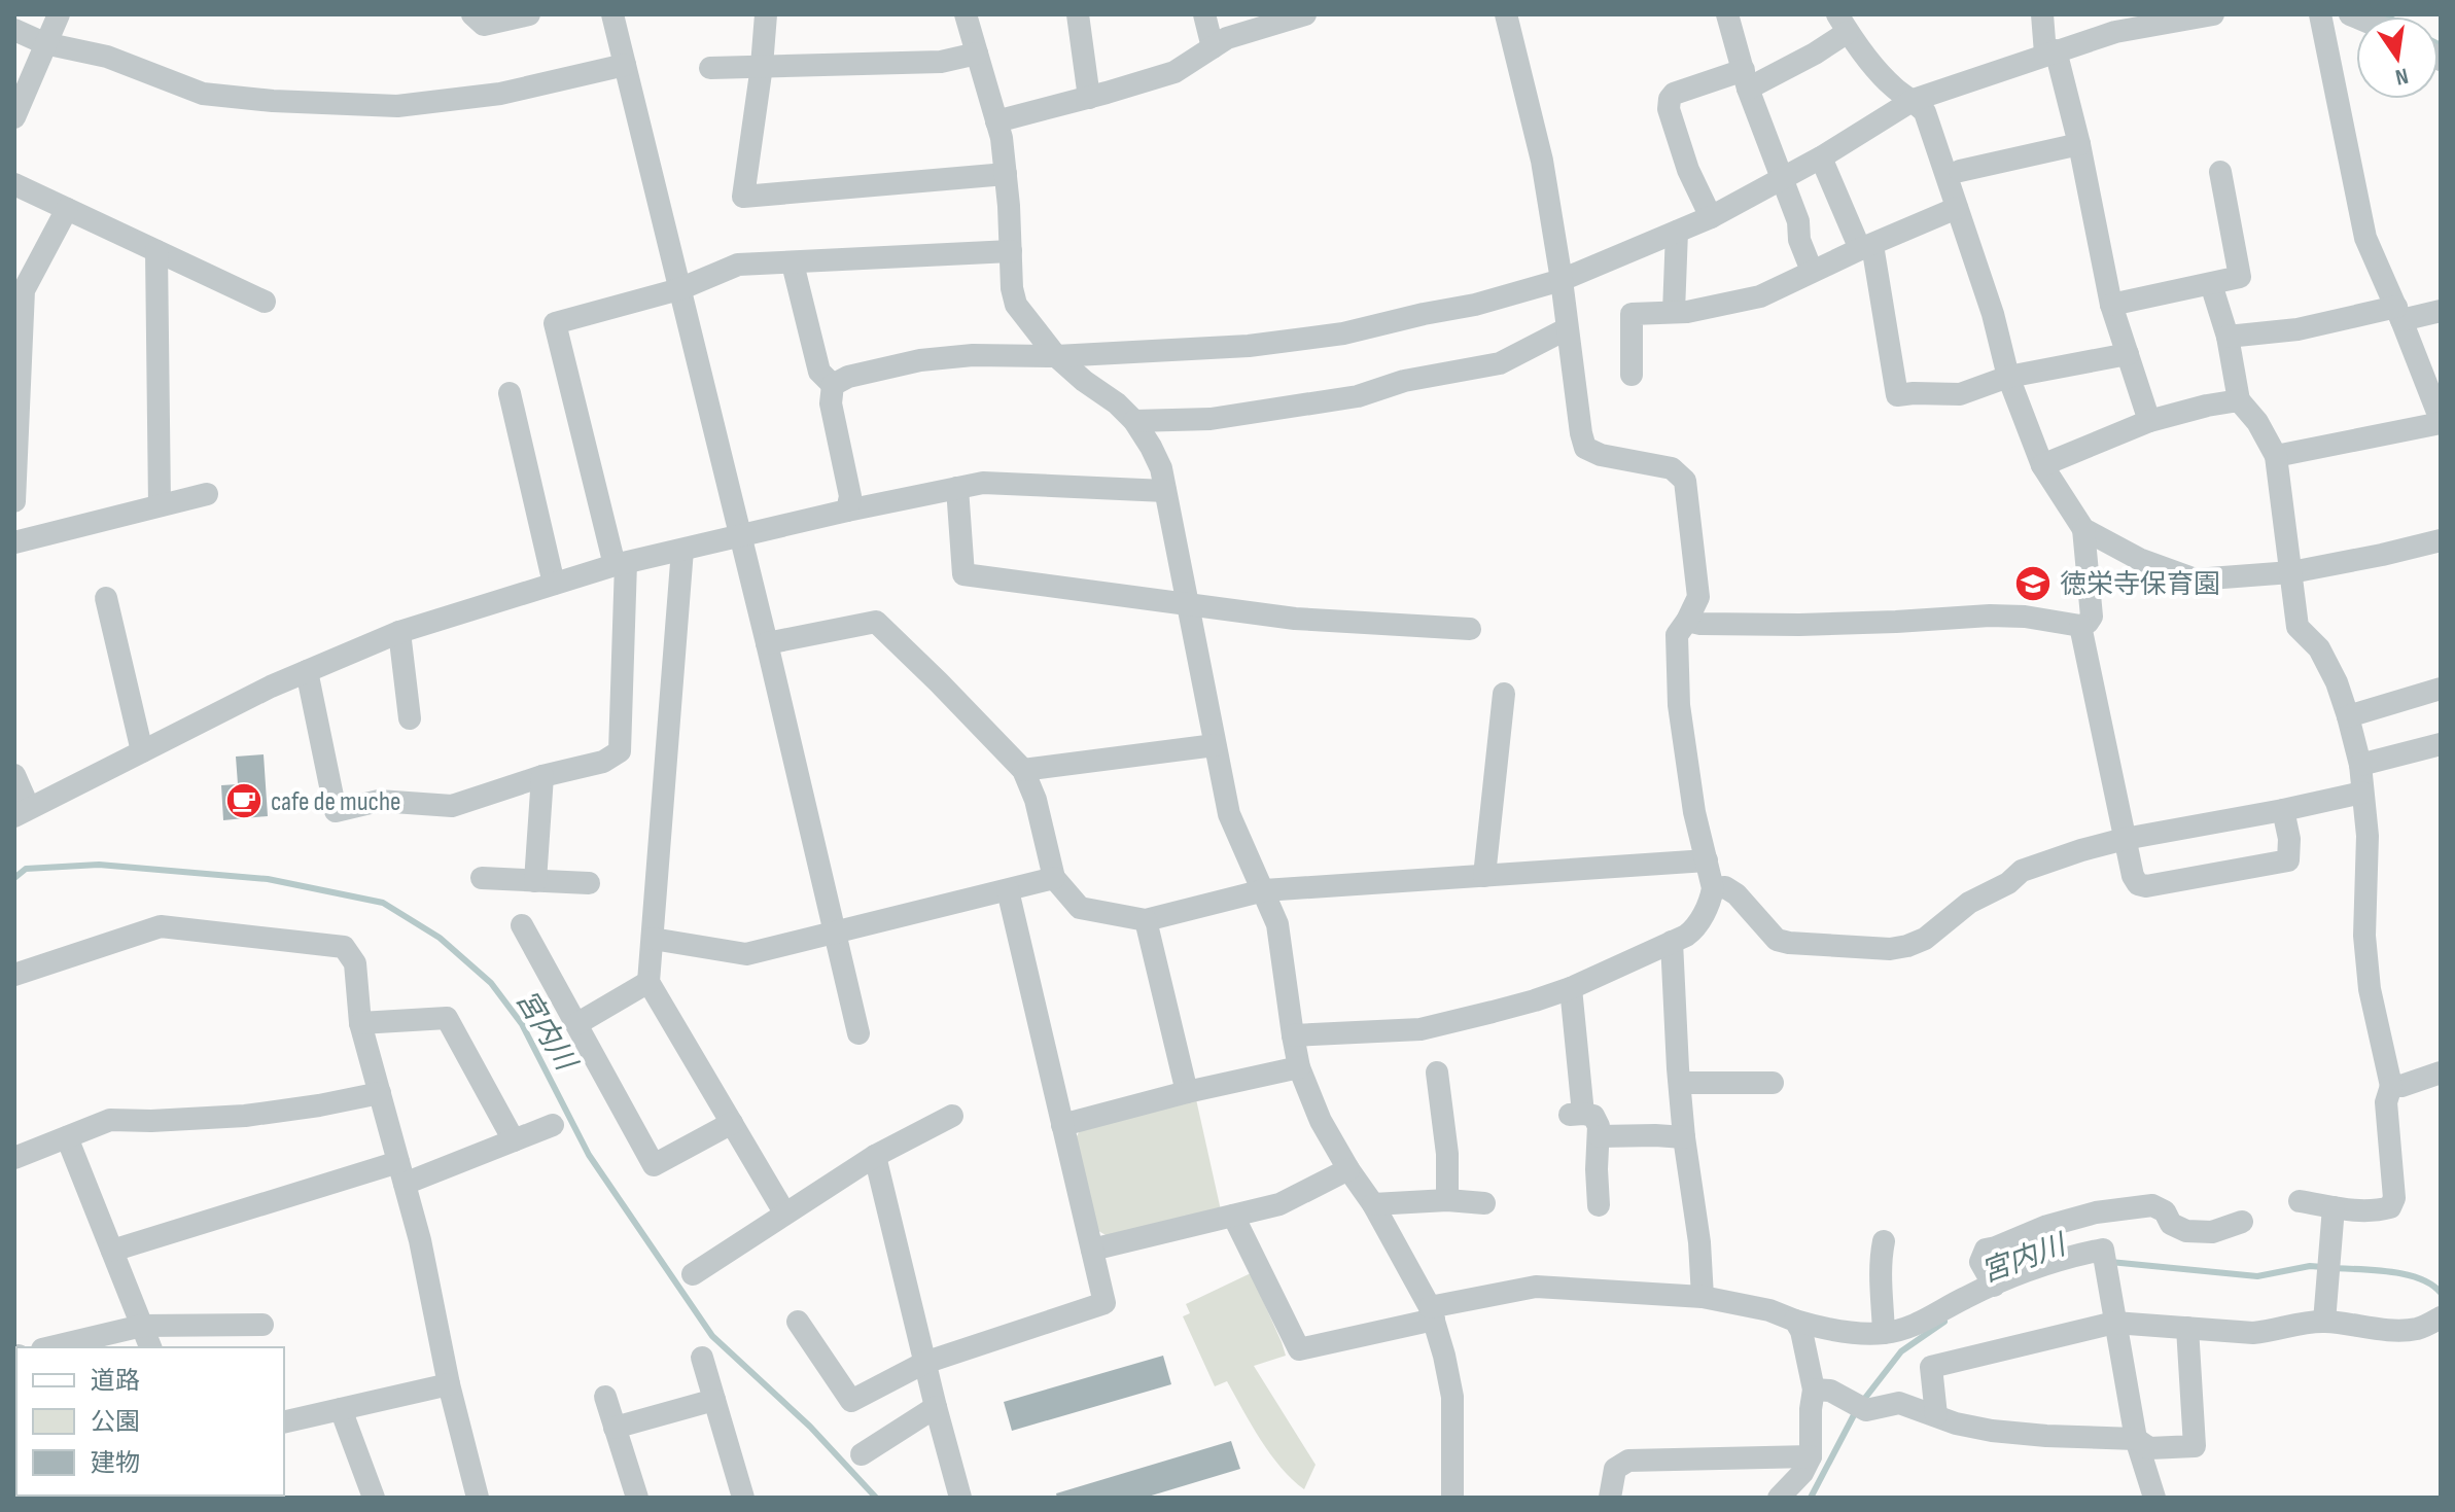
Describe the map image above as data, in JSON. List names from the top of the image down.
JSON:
{
  "water": ["宮内川"],
  "places": {
    "school or university": ["徳栄寺保育園"],
    "cafe": ["cafe de muche"]
  },
  "legend": ["道路", "公園", "建物"],
  "north": "bottom"
}
